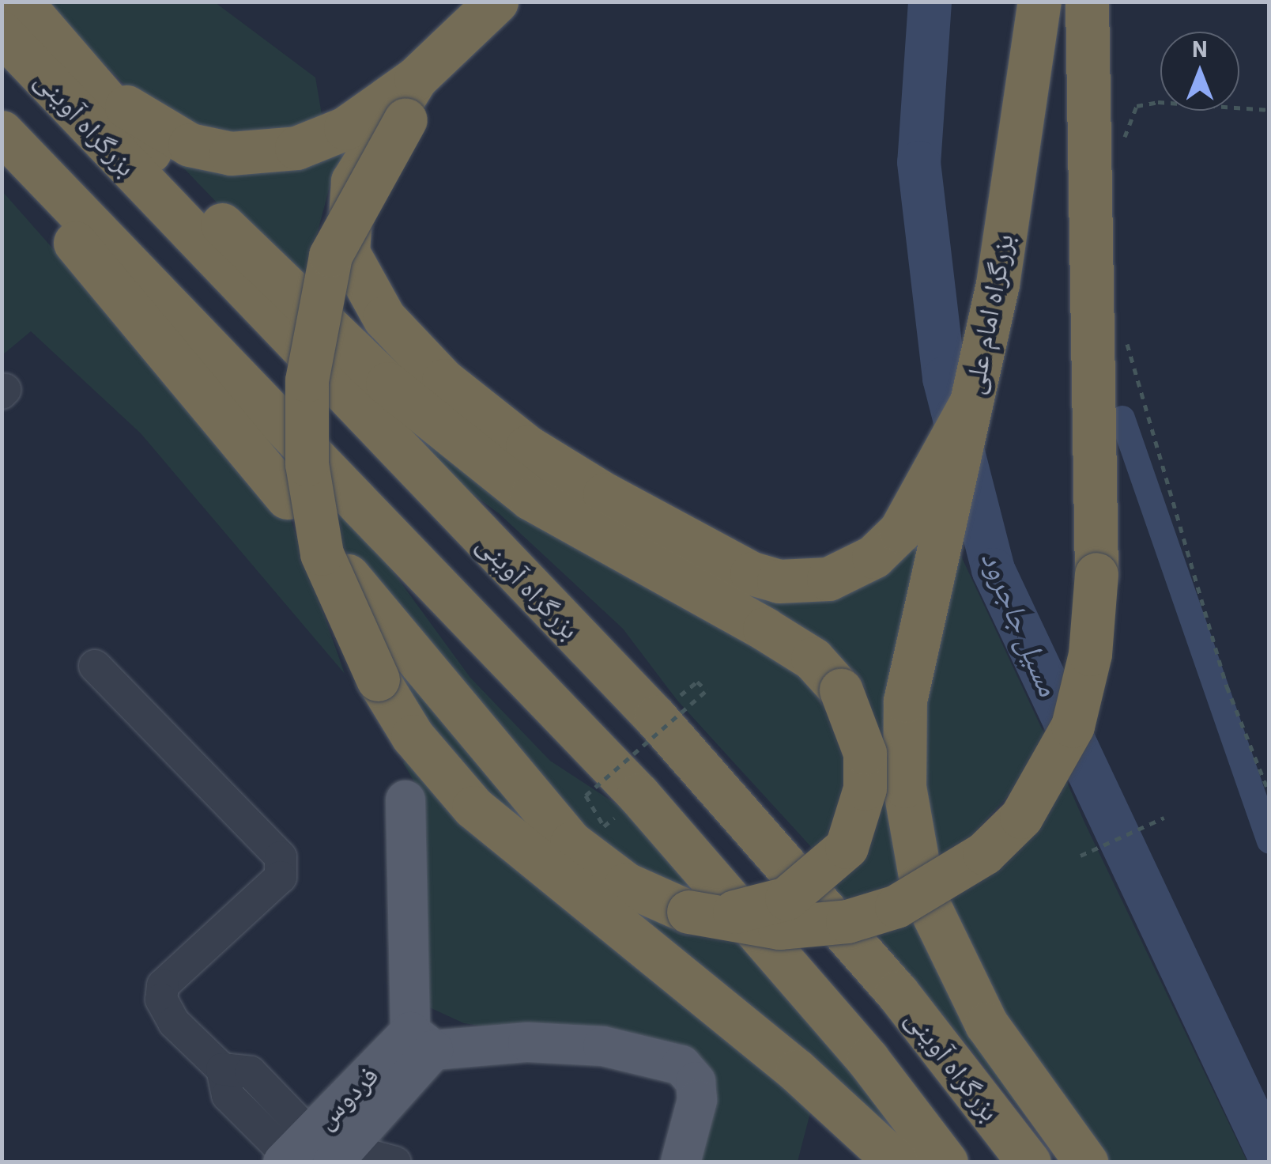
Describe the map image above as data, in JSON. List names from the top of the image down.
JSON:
{
  "streets": {
    "highway": ["بزرگراه آوینی", "بزرگراه امام علی"],
    "main road": ["فردوس"]
  },
  "water": ["مسیل جاجرود"],
  "north": "top"
}
